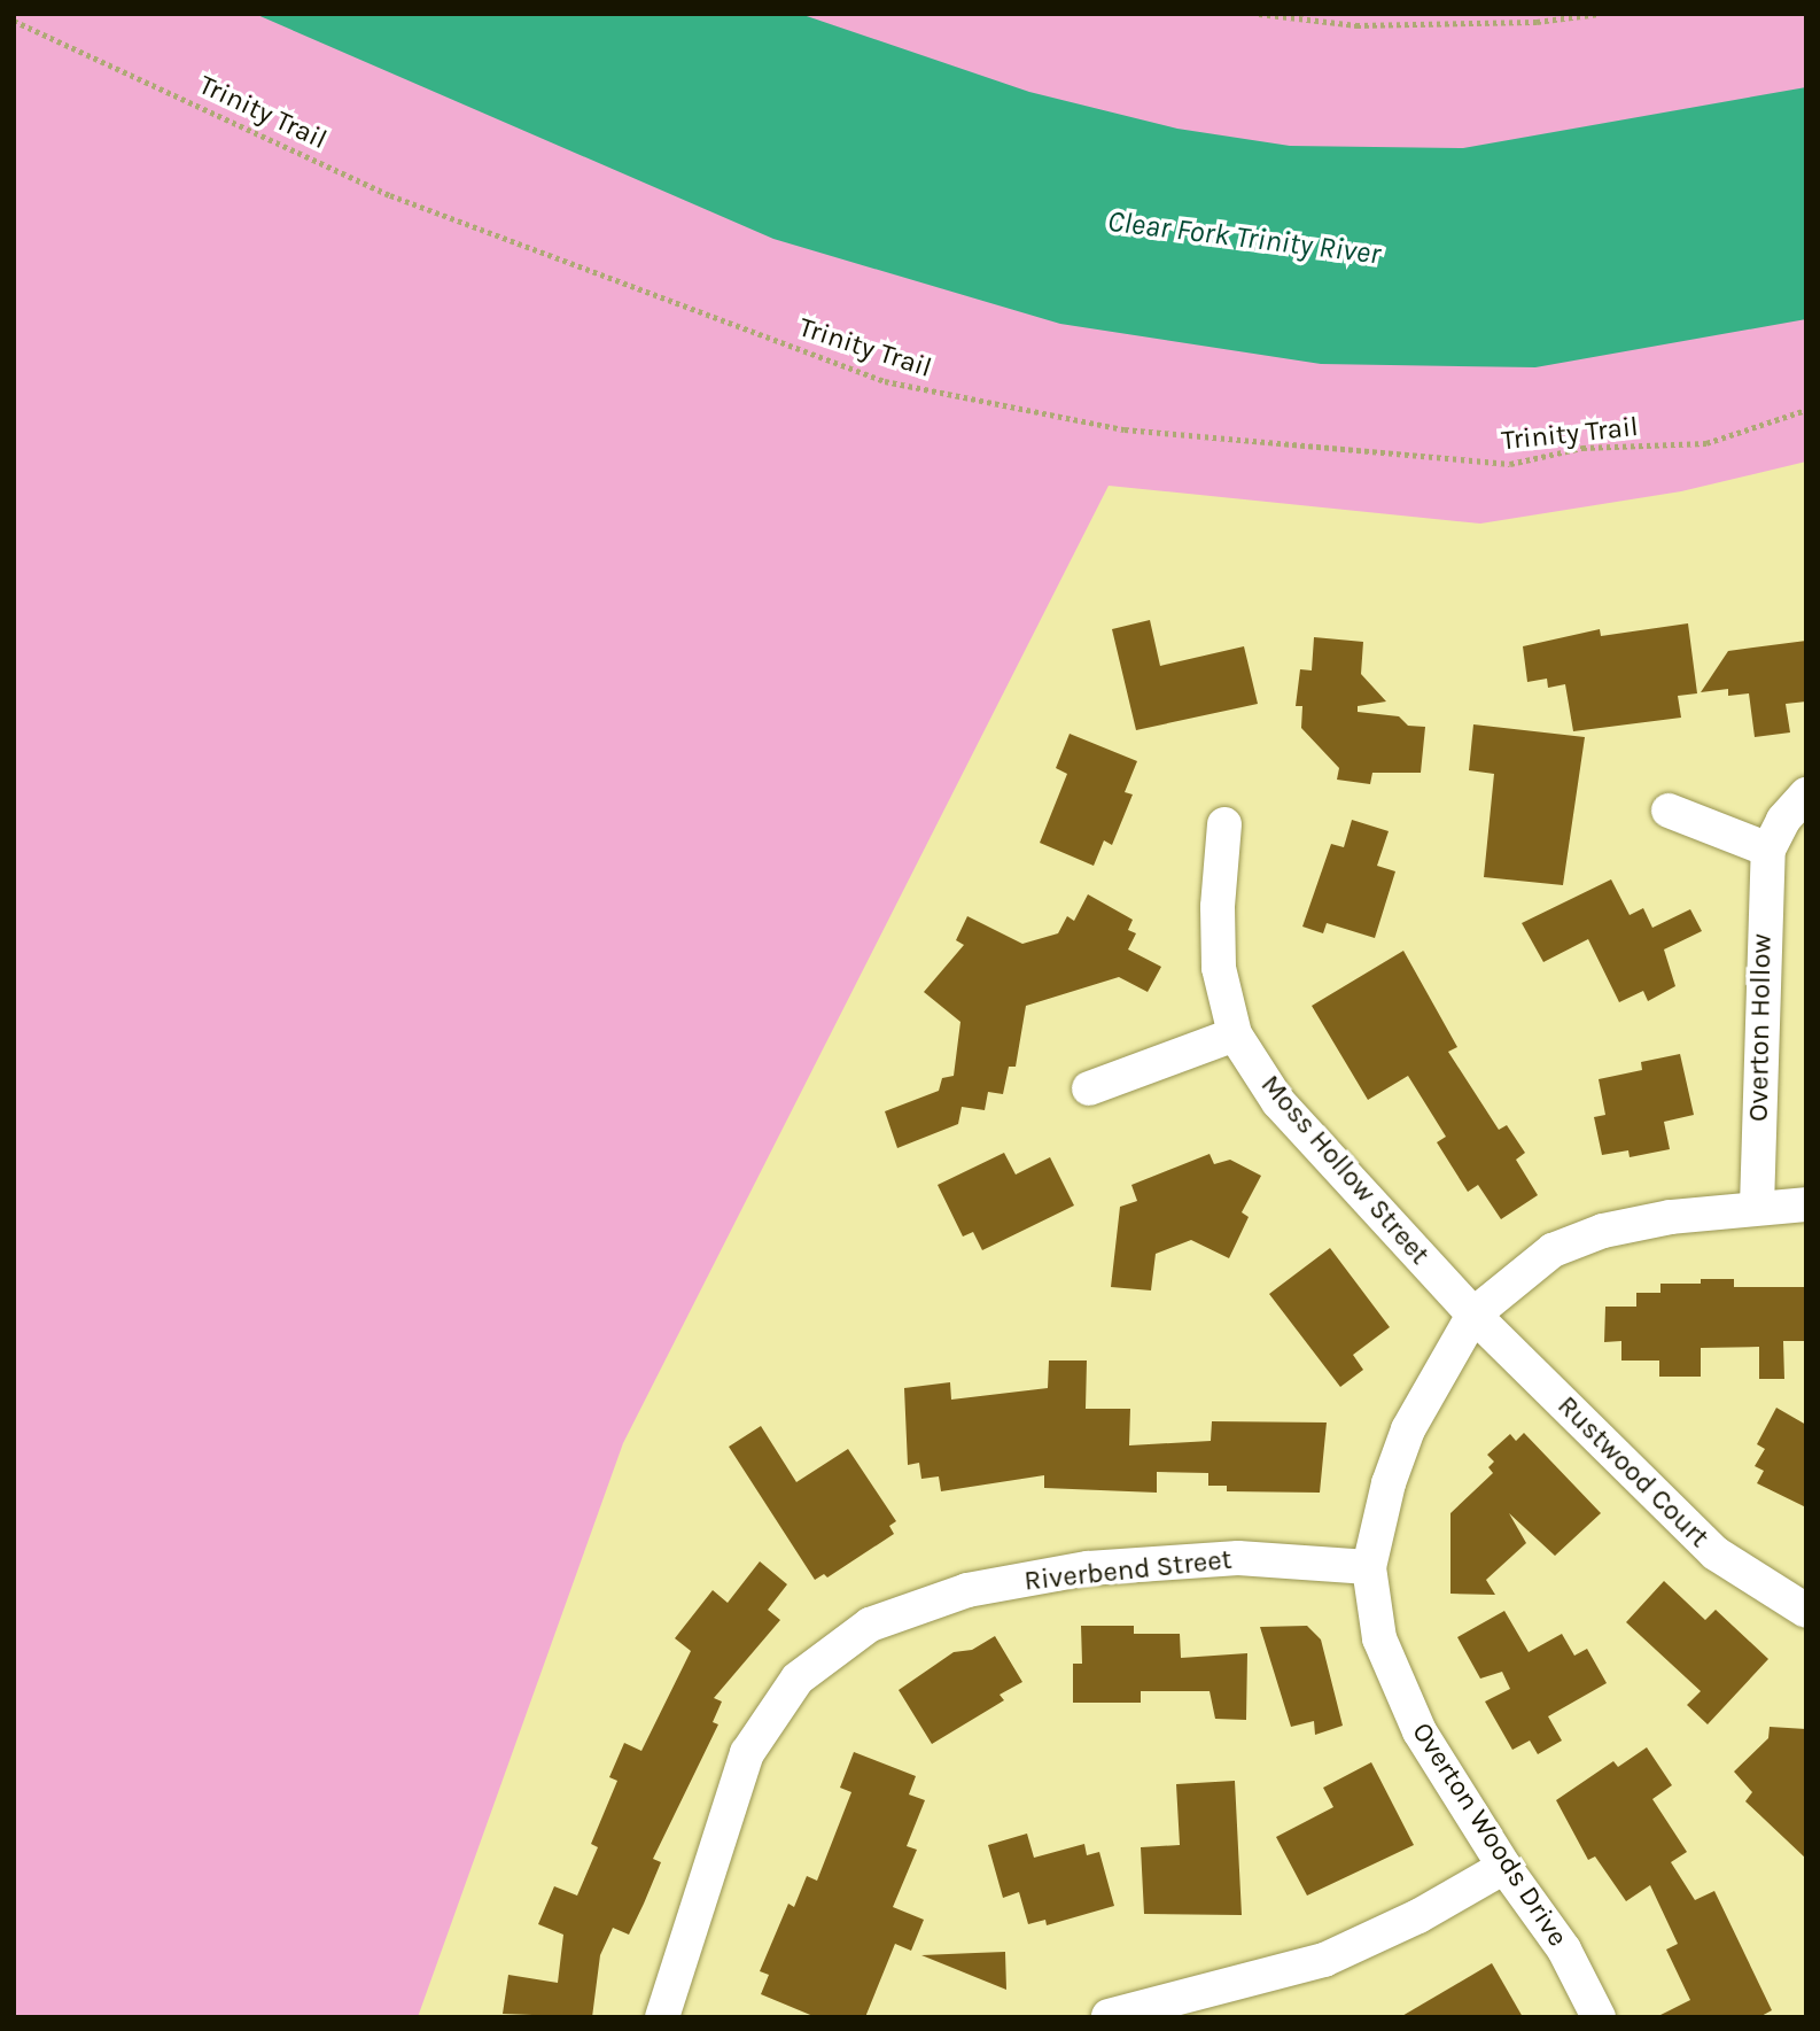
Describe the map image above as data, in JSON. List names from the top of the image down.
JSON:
{
  "streets": {
    "street": [
      "Overton Hollow",
      "Moss Hollow Street",
      "Rustwood Court",
      "Riverbend Street",
      "Overton Woods Drive"
    ],
    "path": ["Trinity Trail"]
  },
  "crossings": [
    ["Overton Hollow", "Overton Woods Drive"],
    ["Moss Hollow Street", "Rustwood Court"],
    ["Moss Hollow Street", "Overton Woods Drive"],
    ["Rustwood Court", "Overton Woods Drive"],
    ["Riverbend Street", "Overton Woods Drive"]
  ],
  "water": ["Clear Fork Trinity River"]
}
